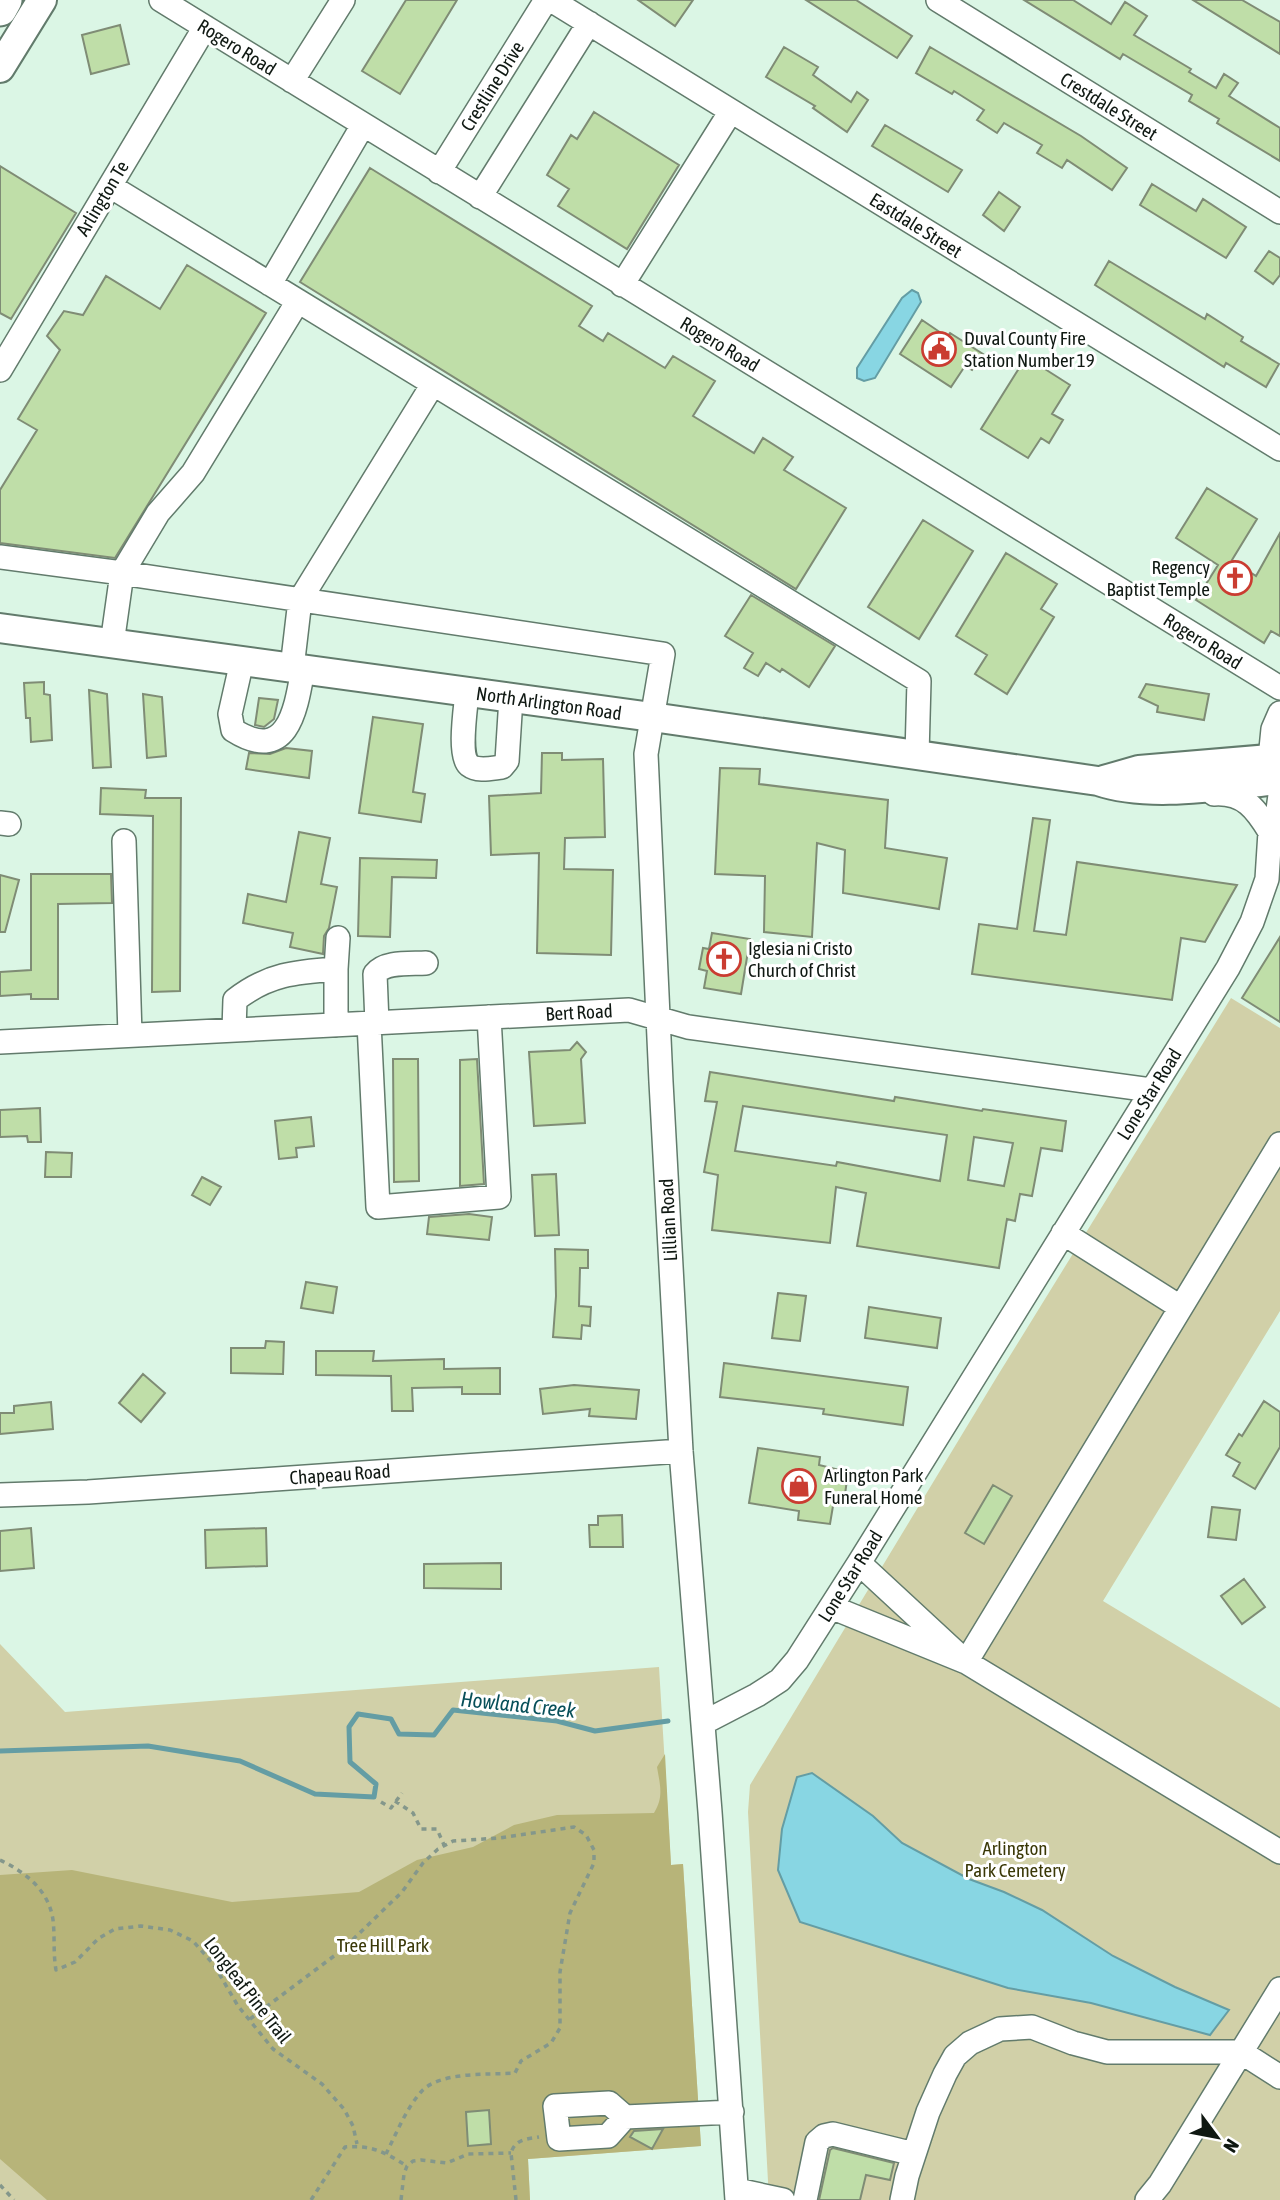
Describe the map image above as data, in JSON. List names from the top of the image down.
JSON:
{
  "streets": {
    "main road": ["North Arlington Road"],
    "street": [
      "Rogero Road",
      "Crestline Drive",
      "Crestdale Street",
      "Arlington Te",
      "Eastdale Street",
      "Bert Road",
      "Lone Star Road",
      "Lillian Road",
      "Chapeau Road"
    ],
    "path": ["Longleaf Pine Trail"]
  },
  "crossings": [
    ["Rogero Road", "Crestline Drive"],
    ["Rogero Road", "Arlington Te"],
    ["Crestline Drive", "Eastdale Street"],
    ["North Arlington Road", "Lillian Road"],
    ["Bert Road", "Lone Star Road"],
    ["Bert Road", "Lillian Road"],
    ["Lone Star Road", "Lillian Road"],
    ["Lillian Road", "Chapeau Road"]
  ],
  "water": ["Howland Creek"],
  "parks": ["Arlington Park Cemetery", "Tree Hill Park"],
  "places": {
    "public building": ["Duval County Fire Station Number 19"],
    "church": ["Regency Baptist Temple", "Iglesia ni Cristo Church of Christ"],
    "shop": ["Arlington Park Funeral Home"]
  },
  "north": "bottom right"
}
